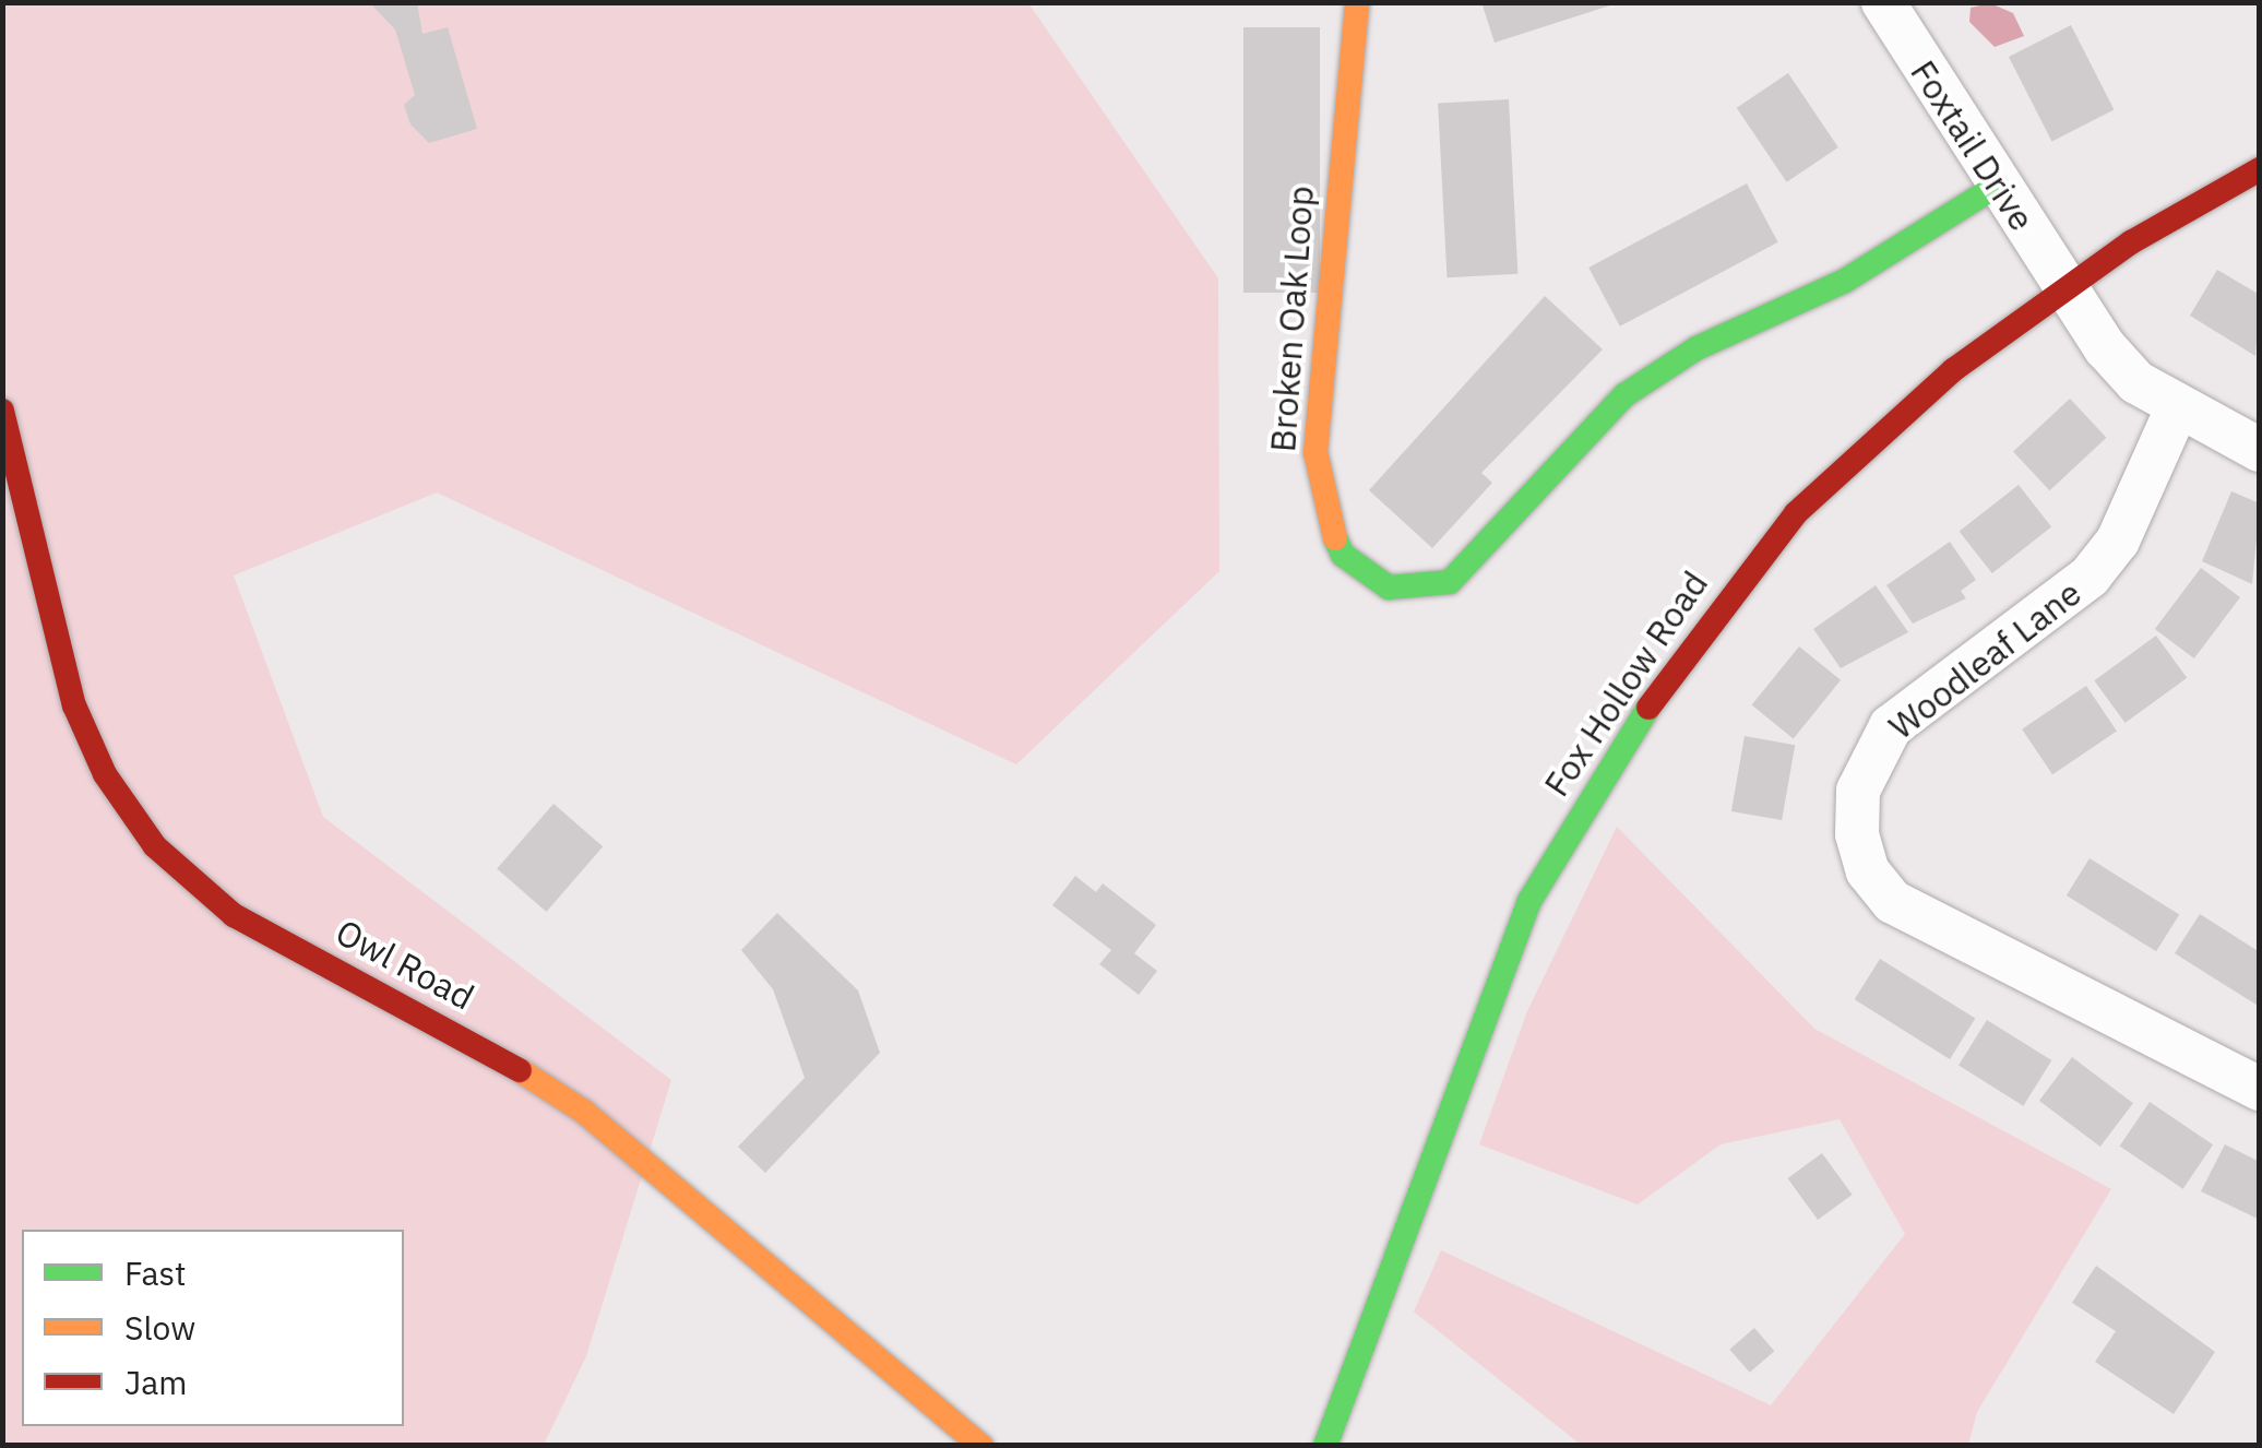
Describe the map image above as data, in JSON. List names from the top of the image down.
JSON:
{
  "streets": {
    "street": [
      "Foxtail Drive",
      "Broken Oak Loop",
      "Woodleaf Lane",
      "Fox Hollow Road",
      "Owl Road"
    ]
  },
  "crossings": [
    ["Foxtail Drive", "Broken Oak Loop"],
    ["Foxtail Drive", "Fox Hollow Road"]
  ],
  "legend": ["Fast", "Slow", "Jam"]
}
